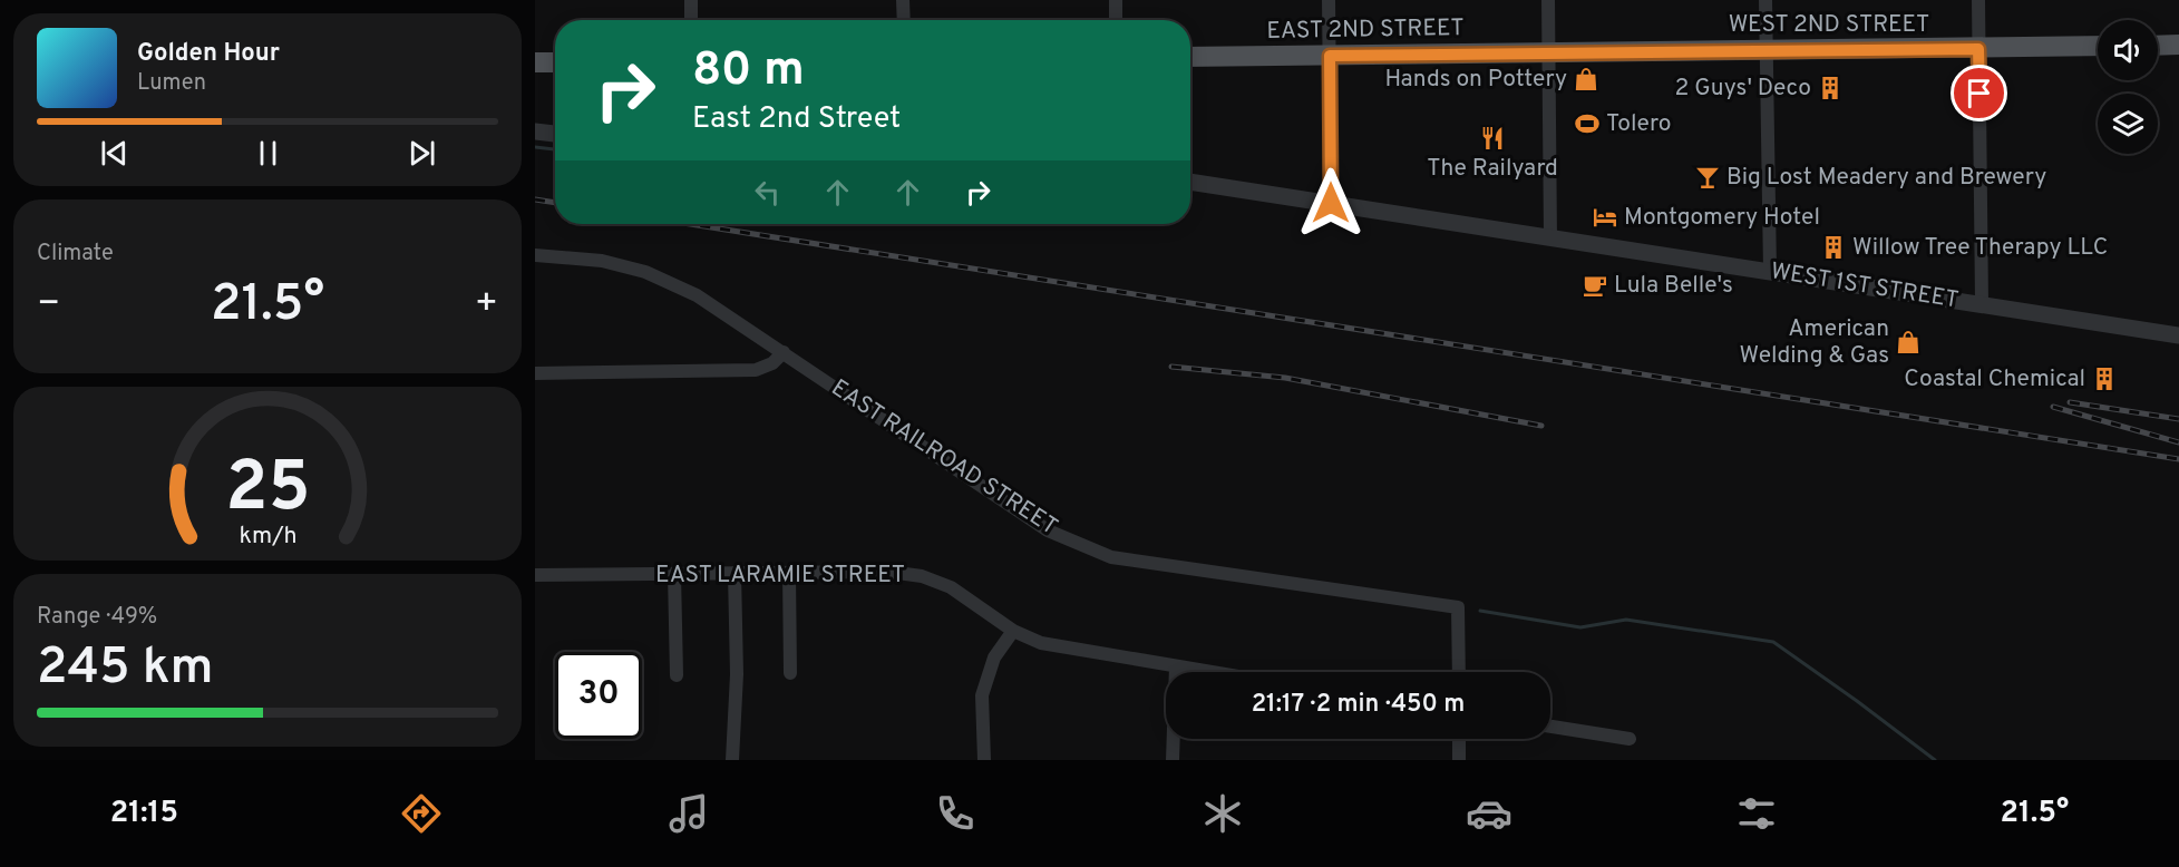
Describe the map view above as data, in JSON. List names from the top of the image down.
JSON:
{
  "streets": {
    "main road": ["WEST 2ND STREET", "EAST 2ND STREET"],
    "street": ["WEST 1ST STREET", "EAST RAILROAD STREET", "EAST LARAMIE STREET"]
  },
  "crossings": [
    ["WEST 2ND STREET", "EAST 2ND STREET"]
  ],
  "places": {
    "shop": ["Hands on Pottery", "American Welding & Gas"],
    "building": ["2 Guys' Deco", "Willow Tree Therapy LLC", "Coastal Chemical"],
    "sports": ["Tolero"],
    "restaurant": ["The Railyard"],
    "bar": ["Big Lost Meadery and Brewery"],
    "hotel": ["Montgomery Hotel"],
    "cafe": ["Lula Belle's"]
  },
  "page": {
    "turn": ["80 m", "East 2nd Street"],
    "song": ["Golden Hour", "Lumen"],
    "tile": [
      "Climate",
      ["Range · 49%", "245 km"]
    ],
    "heat": ["−", "21.5°", "+"],
    "limit": "30",
    "trip": "21:17 · 2 min · 450 m",
    "tabs": ["21:15", "21.5°"],
    "gauge": ["25", "km/h"]
  }
}
